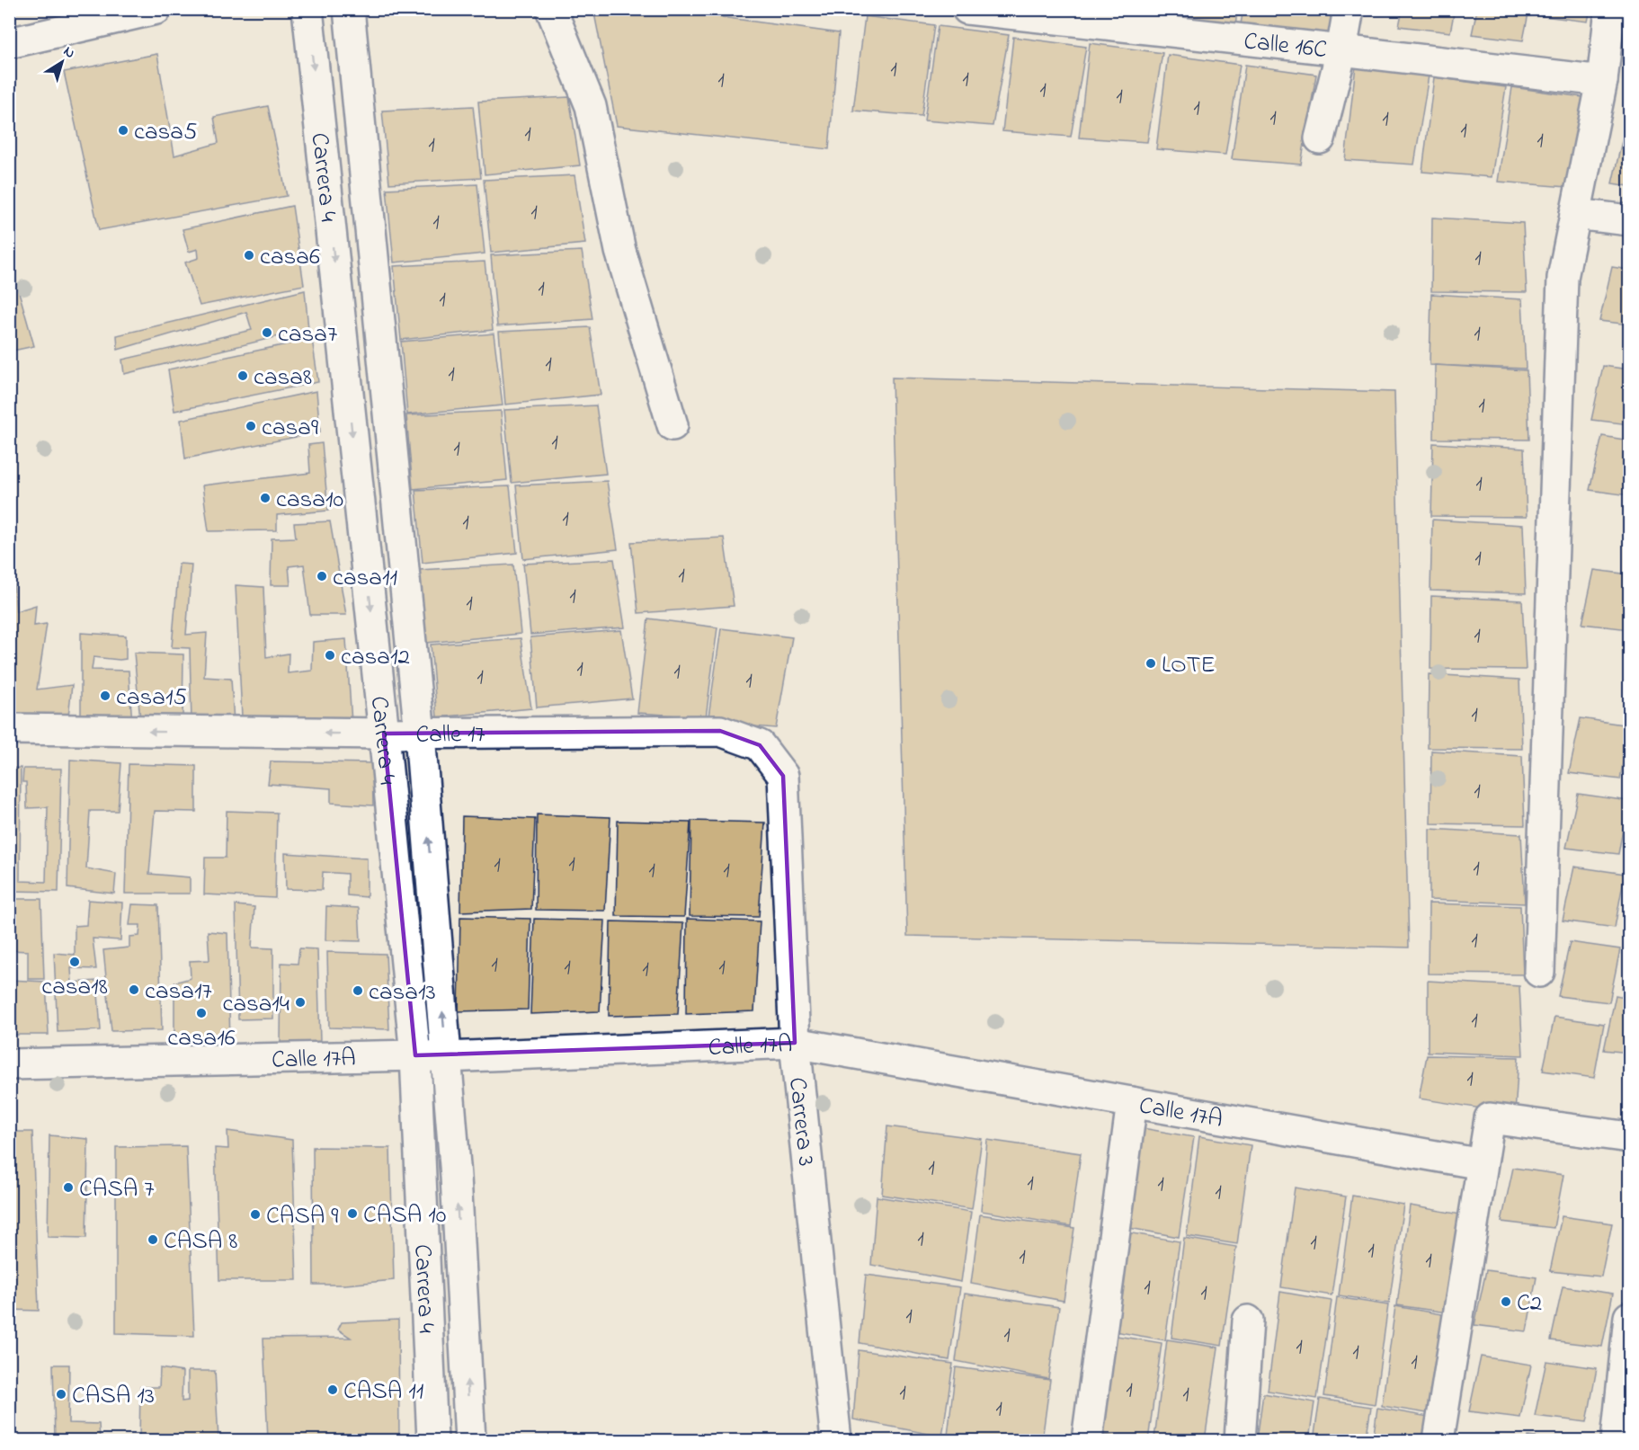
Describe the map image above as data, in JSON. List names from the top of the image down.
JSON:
{
  "streets": {
    "street": [
      "Calle 16C",
      "Carrera 4",
      "Calle 17",
      "Calle 17A",
      "Carrera 3"
    ]
  },
  "crossings": [
    ["Carrera 4", "Calle 17"],
    ["Carrera 4", "Calle 17A"],
    ["Calle 17", "Carrera 3"],
    ["Calle 17A", "Carrera 3"]
  ],
  "one_way": ["Calle 17"],
  "places": [
    "casa5",
    "casa6",
    "casa7",
    "casa8",
    "casa9",
    "casa10",
    "casa11",
    "casa12",
    "LOTE",
    "casa15",
    "casa18",
    "casa17",
    "casa13",
    "casa14",
    "casa16",
    "CASA 7",
    "CASA 10",
    "CASA 9",
    "CASA 8",
    "C2",
    "CASA 11",
    "CASA 13"
  ],
  "house_numbers": [
    "1",
    "1",
    "1",
    "1",
    "1",
    "1",
    "1",
    "1",
    "1",
    "1",
    "1",
    "1",
    "1",
    "1",
    "1",
    "1",
    "1",
    "1",
    "1",
    "1",
    "1",
    "1",
    "1",
    "1",
    "1",
    "1",
    "1",
    "1",
    "1",
    "1",
    "1",
    "1",
    "1",
    "1",
    "1",
    "1",
    "1",
    "1",
    "1",
    "1",
    "1",
    "1",
    "1",
    "1",
    "1",
    "1",
    "1",
    "1",
    "1",
    "1",
    "1",
    "1",
    "1",
    "1",
    "1",
    "1",
    "1",
    "1",
    "1",
    "1",
    "1",
    "1",
    "1",
    "1",
    "1",
    "1",
    "1",
    "1",
    "1"
  ],
  "north": "top right"
}
